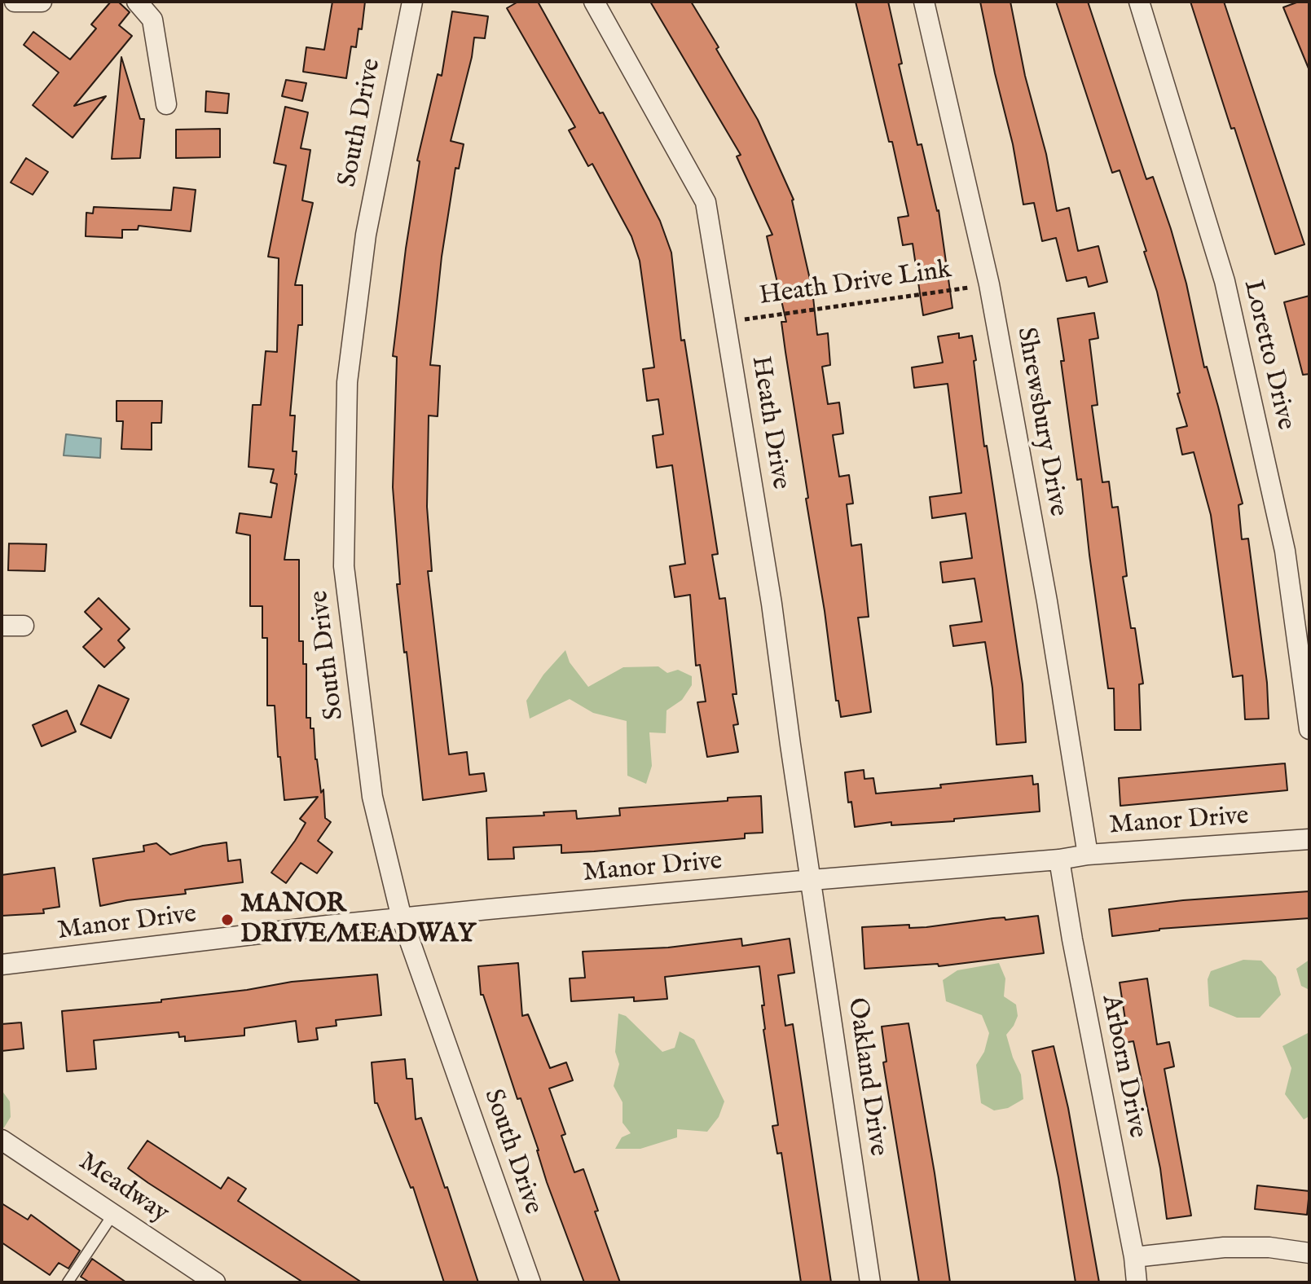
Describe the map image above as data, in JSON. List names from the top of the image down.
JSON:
{
  "streets": {
    "street": [
      "South Drive",
      "Loretto Drive",
      "Shrewsbury Drive",
      "Heath Drive",
      "Manor Drive",
      "Arborn Drive",
      "Oakland Drive",
      "Meadway"
    ],
    "path": ["Heath Drive Link"]
  },
  "crossings": [
    ["South Drive", "Manor Drive"],
    ["Heath Drive Link", "Shrewsbury Drive"],
    ["Heath Drive Link", "Heath Drive"],
    ["Shrewsbury Drive", "Manor Drive"],
    ["Heath Drive", "Manor Drive"],
    ["Heath Drive", "Oakland Drive"],
    ["Manor Drive", "Arborn Drive"],
    ["Manor Drive", "Oakland Drive"]
  ],
  "places": ["MANOR DRIVE/MEADWAY"]
}
